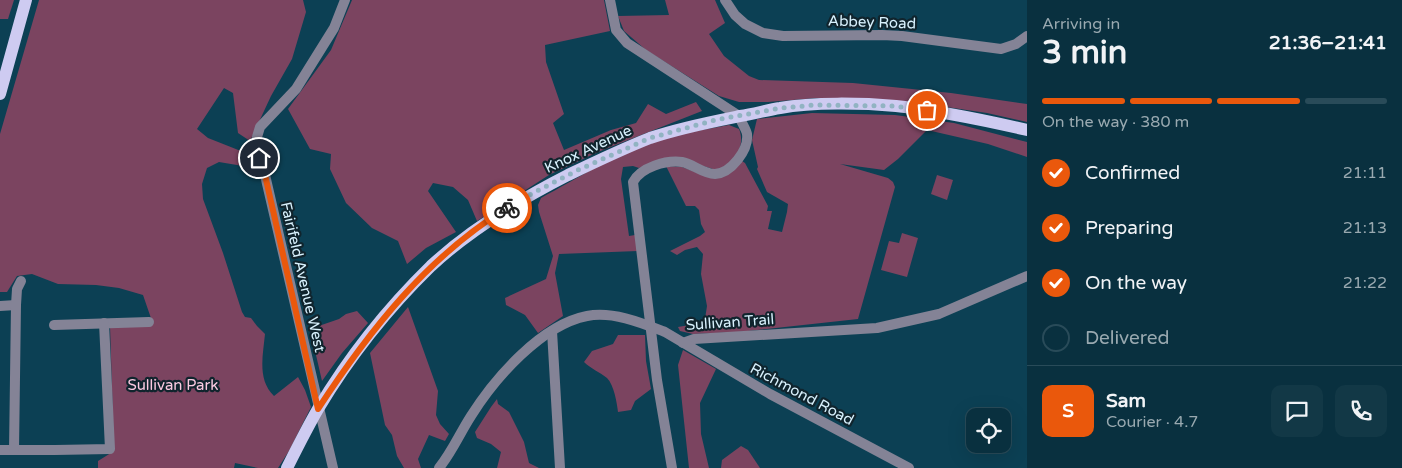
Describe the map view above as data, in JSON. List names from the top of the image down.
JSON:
{
  "streets": {
    "main road": ["Knox Avenue"],
    "street": [
      "Abbey Road",
      "Fairifeld Avenue West",
      "Sullivan Trail",
      "Richmond Road"
    ]
  },
  "crossings": [
    ["Knox Avenue", "Fairifeld Avenue West"],
    ["Sullivan Trail", "Richmond Road"]
  ],
  "parks": ["Sullivan Park"],
  "page": {
    "heading": ["3 min", "Arriving in", "21:36–21:41"],
    "panel": ["Sam", "Courier · 4.7"],
    "bar": "On the way · 380 m",
    "list": [
      ["Confirmed", "21:11"],
      ["Preparing", "21:13"],
      ["On the way", "21:22"],
      "Delivered"
    ],
    "round": "S"
  }
}
